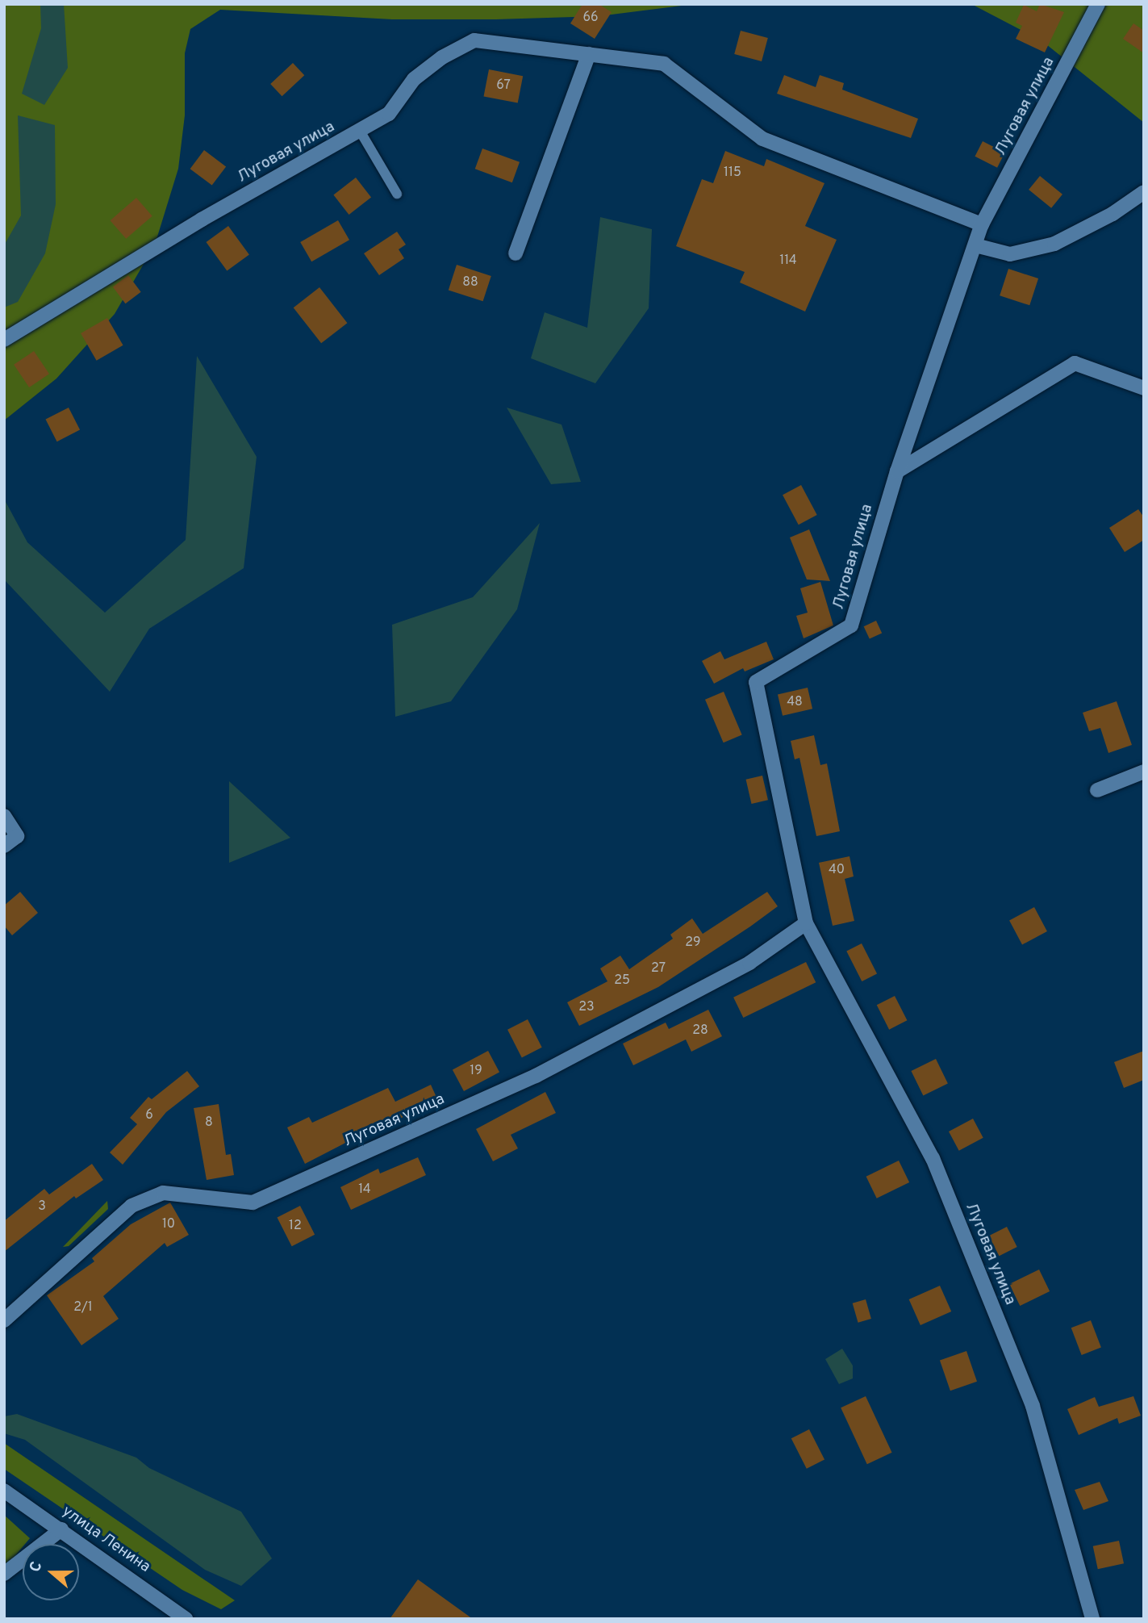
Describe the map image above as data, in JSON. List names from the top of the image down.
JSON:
{
  "streets": {
    "street": ["Луговая улица", "улица Ленина"]
  },
  "house_numbers": [
    "66",
    "67",
    "115",
    "114",
    "88",
    "48",
    "40",
    "29",
    "27",
    "25",
    "23",
    "28",
    "19",
    "6",
    "8",
    "14",
    "3",
    "10",
    "12",
    "2/1"
  ],
  "north": "left"
}
